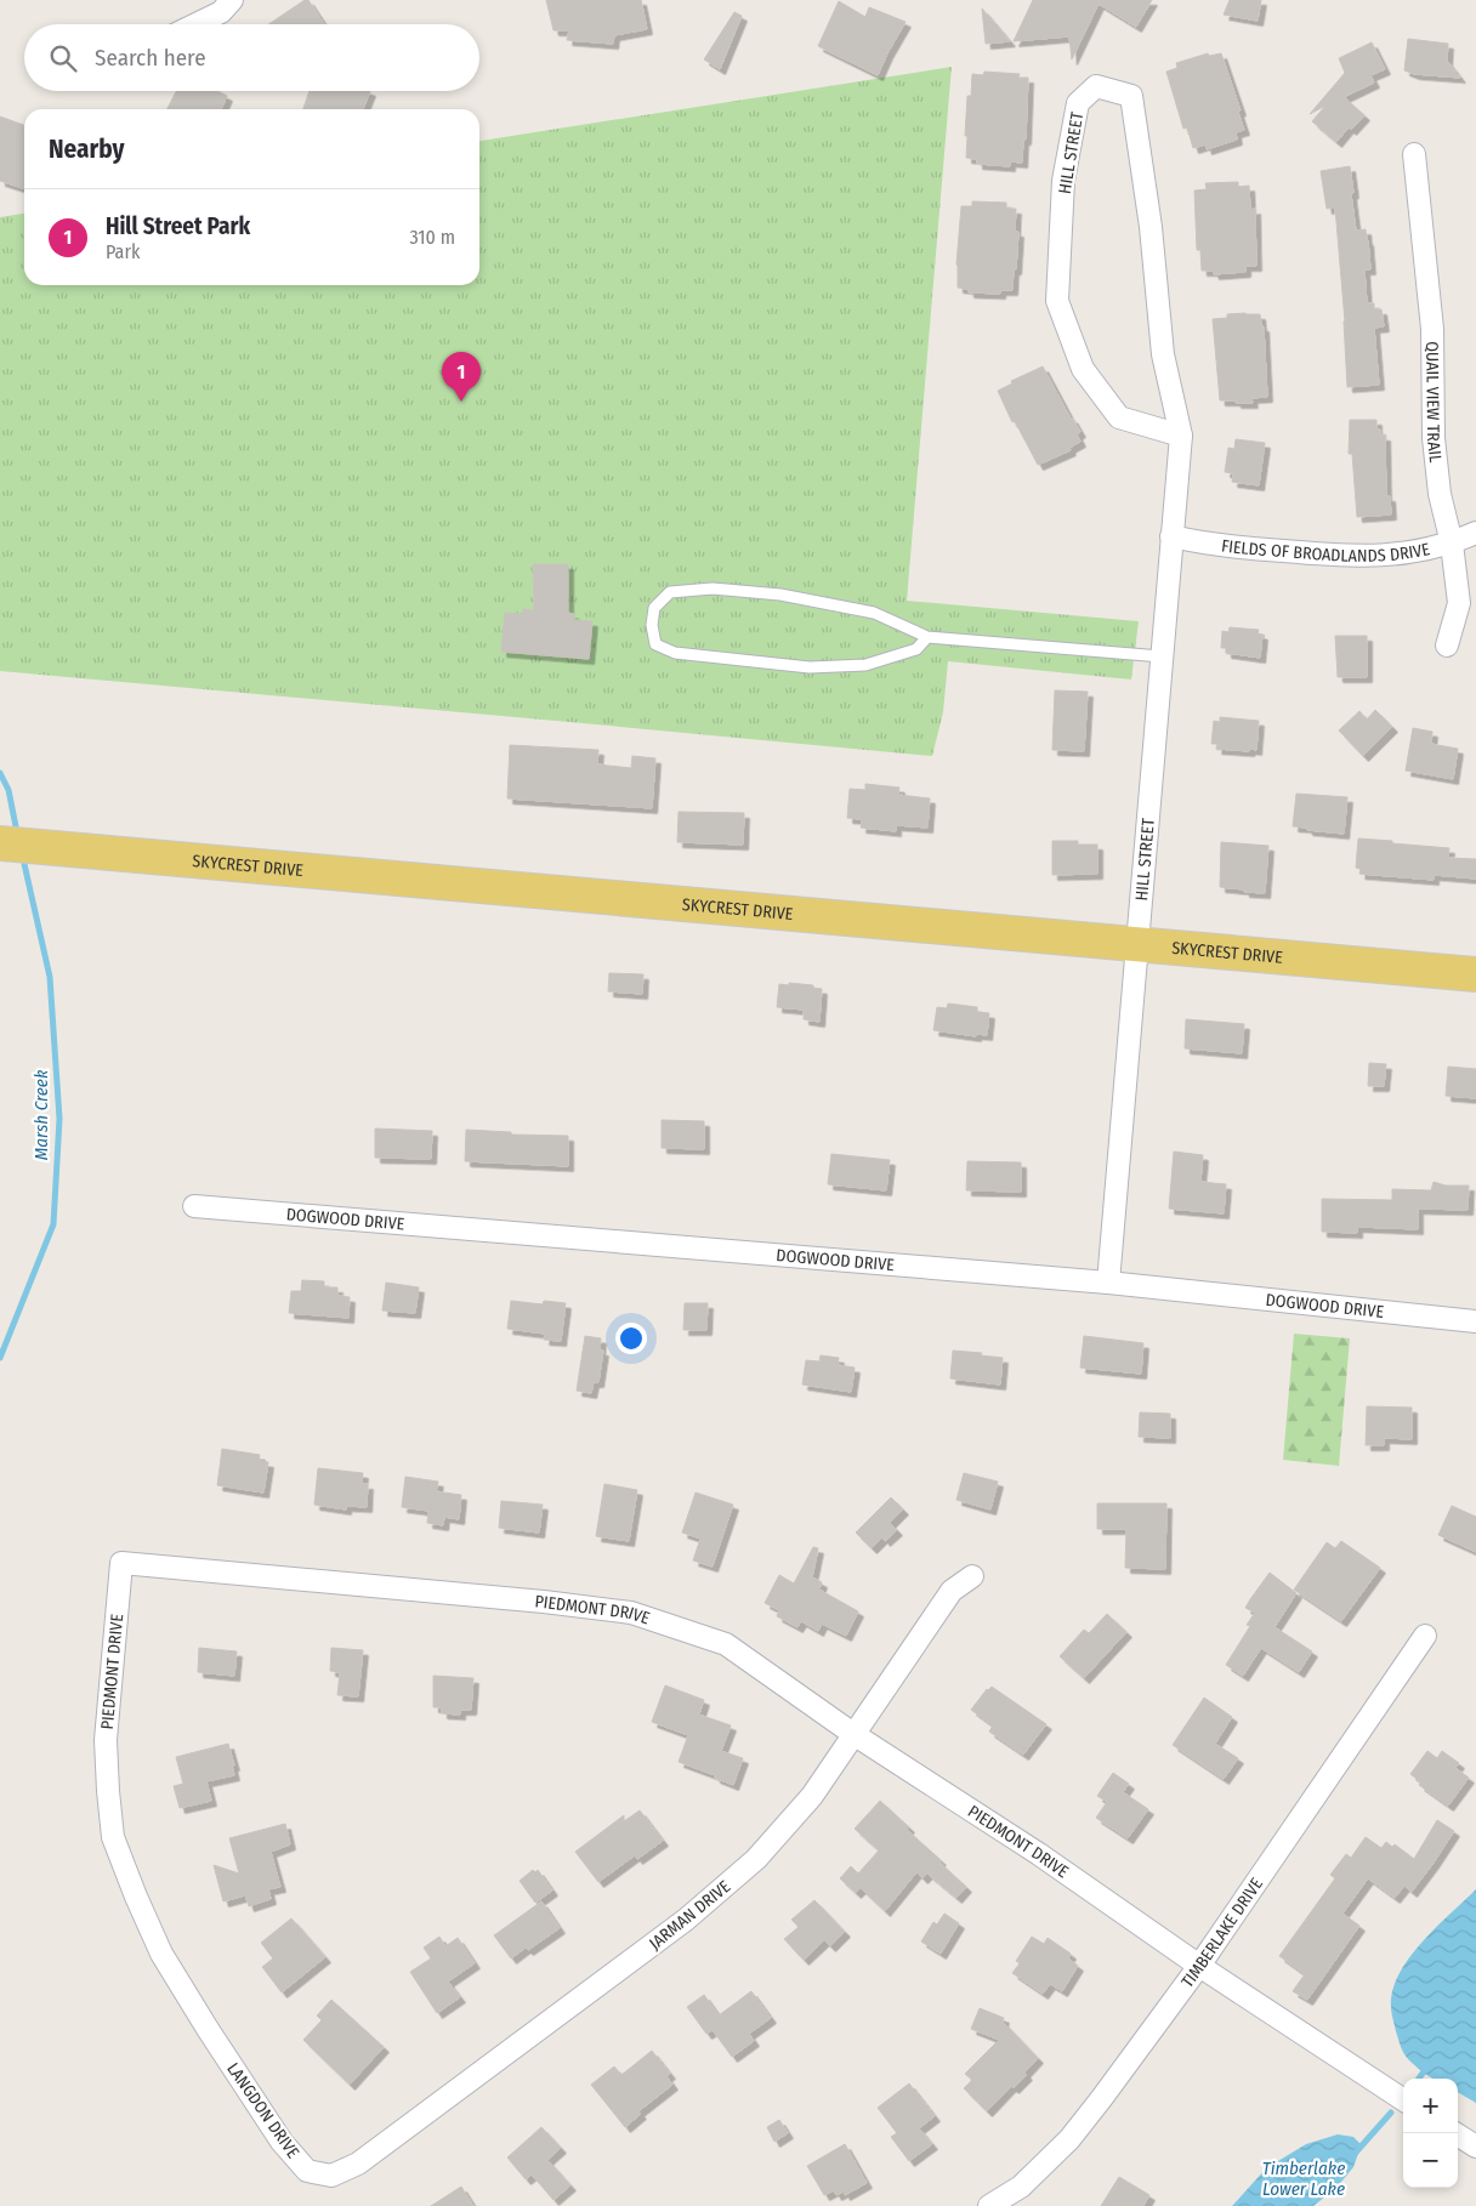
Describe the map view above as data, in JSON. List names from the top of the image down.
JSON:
{
  "streets": {
    "main road": ["SKYCREST DRIVE"],
    "street": [
      "HILL STREET",
      "QUAIL VIEW TRAIL",
      "FIELDS OF BROADLANDS DRIVE",
      "DOGWOOD DRIVE",
      "PIEDMONT DRIVE",
      "JARMAN DRIVE",
      "TIMBERLAKE DRIVE",
      "LANGDON DRIVE"
    ]
  },
  "crossings": [
    ["HILL STREET", "FIELDS OF BROADLANDS DRIVE"],
    ["HILL STREET", "SKYCREST DRIVE"],
    ["HILL STREET", "DOGWOOD DRIVE"],
    ["QUAIL VIEW TRAIL", "FIELDS OF BROADLANDS DRIVE"],
    ["PIEDMONT DRIVE", "JARMAN DRIVE"],
    ["PIEDMONT DRIVE", "TIMBERLAKE DRIVE"],
    ["PIEDMONT DRIVE", "LANGDON DRIVE"],
    ["JARMAN DRIVE", "LANGDON DRIVE"]
  ],
  "water": ["Marsh Creek", "Timberlake Lower Lake"],
  "page": {
    "search": "Search here",
    "heading": "Nearby",
    "list": [
      {
        "mark": "1",
        "name": "Hill Street Park",
        "note": "Park",
        "value": "310 m"
      }
    ],
    "pins": "1",
    "map_buttons": ["+", "−"]
  }
}
